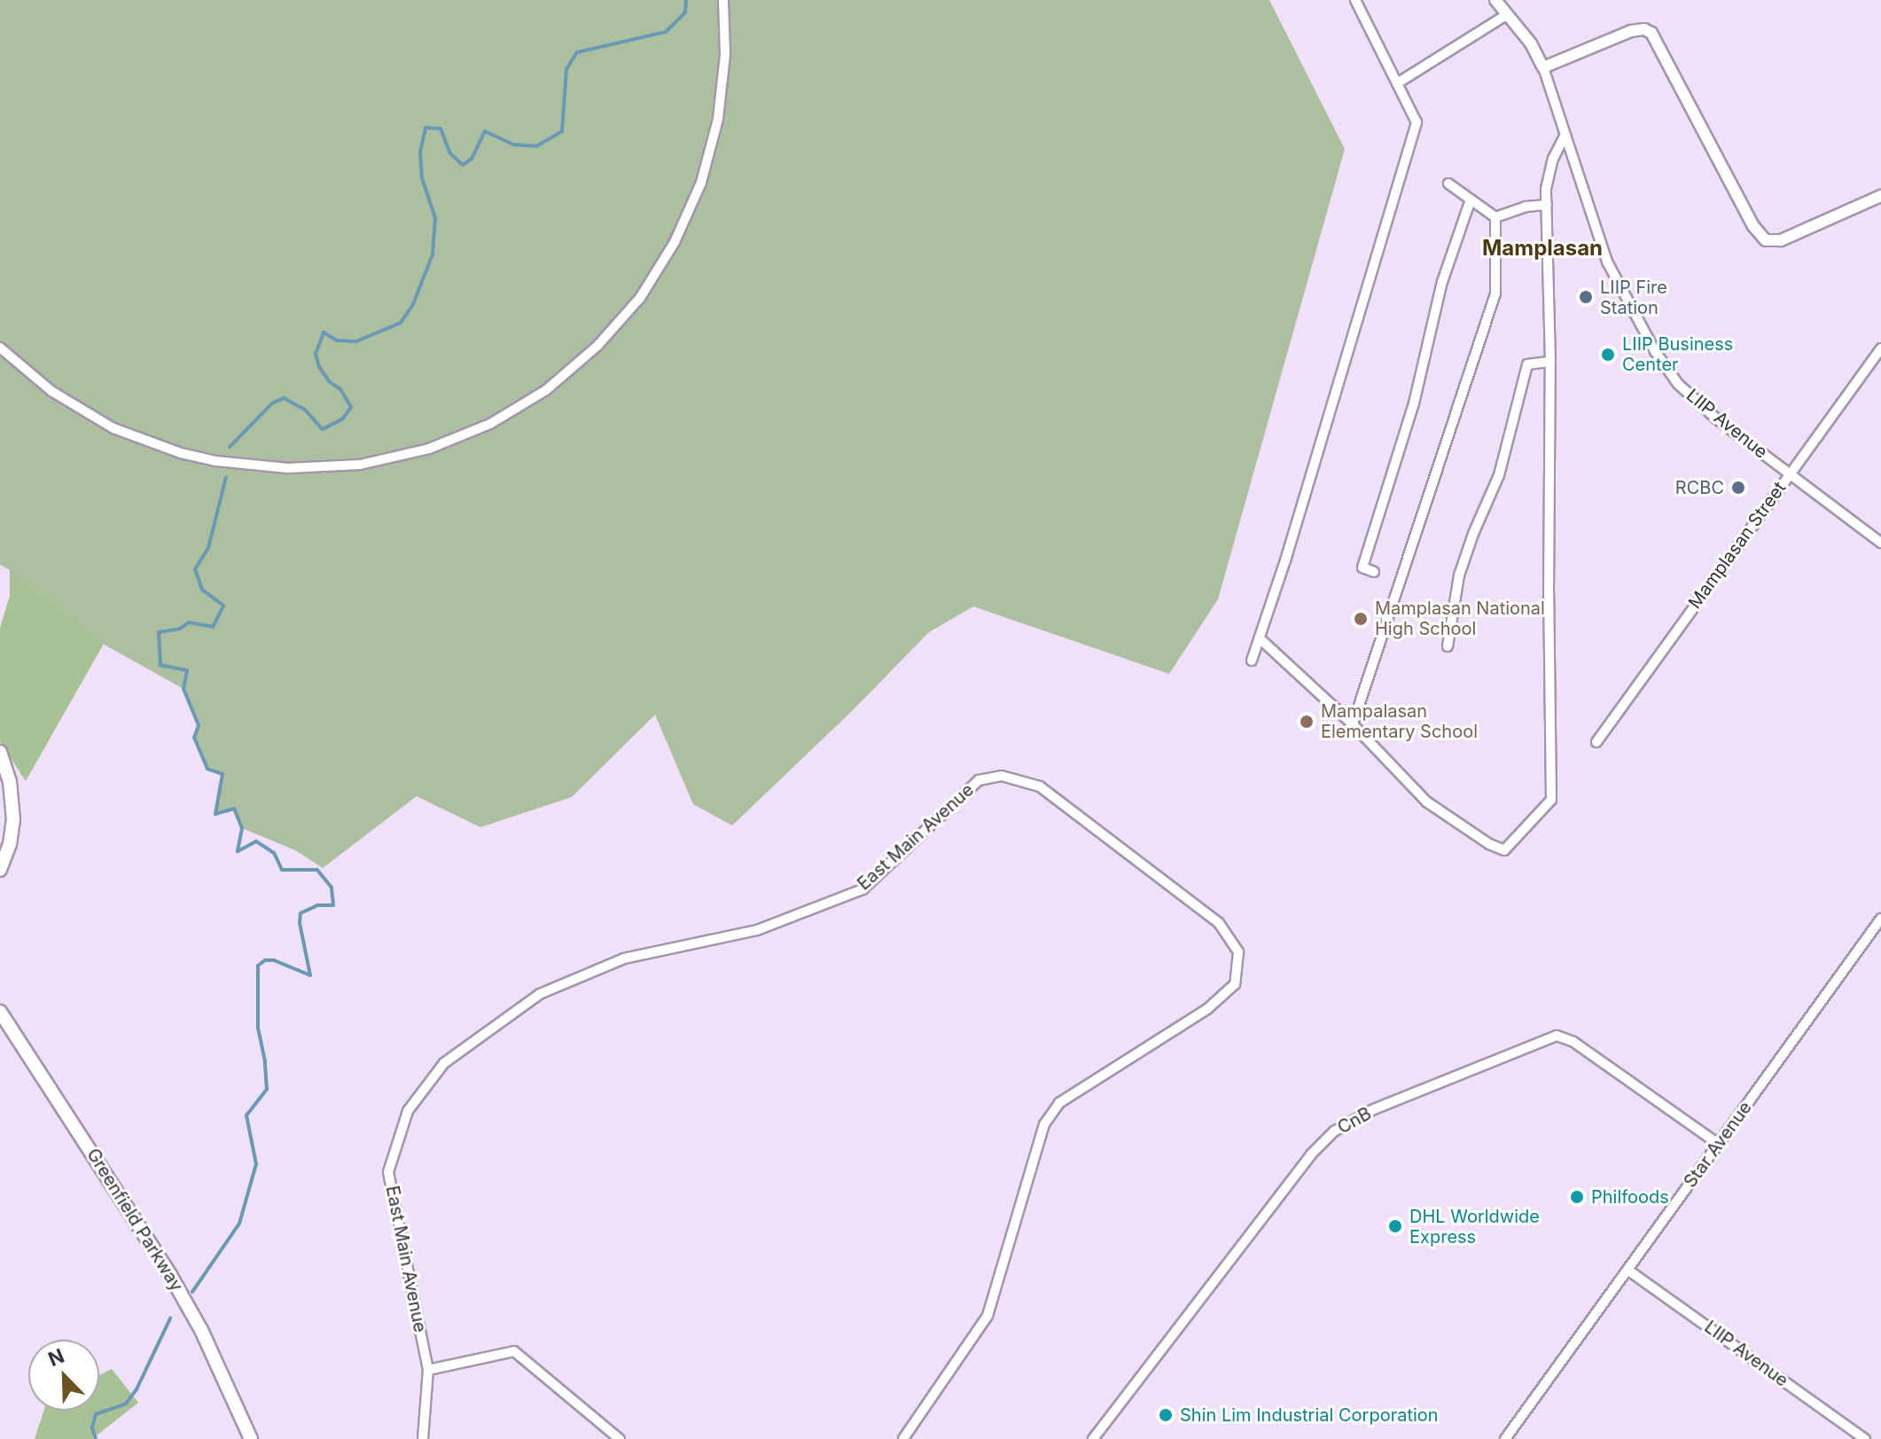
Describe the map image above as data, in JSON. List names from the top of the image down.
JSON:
{
  "streets": {
    "main road": ["Greenfield Parkway"],
    "street": [
      "LIIP Avenue",
      "Mamplasan Street",
      "East Main Avenue",
      "CnB",
      "Star Avenue"
    ]
  },
  "crossings": [
    ["LIIP Avenue", "Mamplasan Street"],
    ["LIIP Avenue", "Star Avenue"],
    ["CnB", "Star Avenue"]
  ],
  "districts": ["Mamplasan"],
  "places": [
    "LIIP Fire Station",
    "LIIP Business Center",
    "RCBC",
    "Mamplasan National High School",
    "Mampalasan Elementary School",
    "Philfoods",
    "DHL Worldwide Express",
    "Shin Lim Industrial Corporation"
  ],
  "north": "top left"
}
